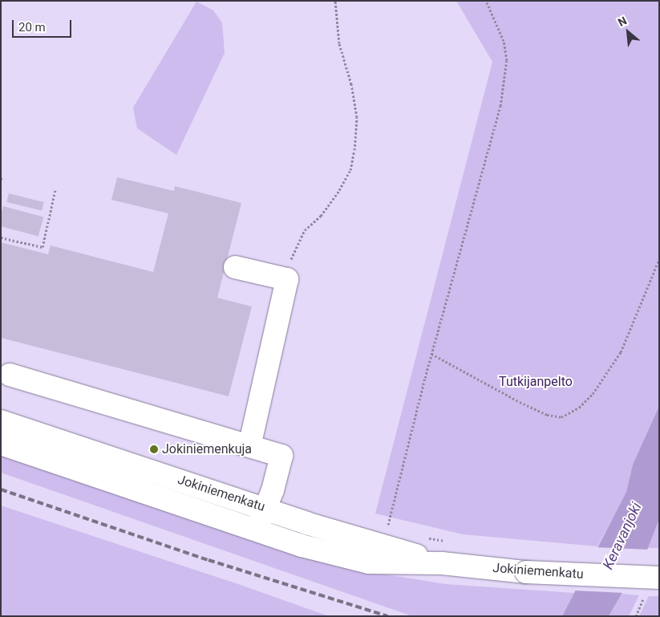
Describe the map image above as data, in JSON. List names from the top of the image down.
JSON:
{
  "streets": {
    "main road": ["Jokiniemenkatu"]
  },
  "water": ["Keravanjoki"],
  "parks": ["Tutkijanpelto"],
  "places": ["Jokiniemenkuja"],
  "scale_bar": "20 m",
  "north": "top left"
}
